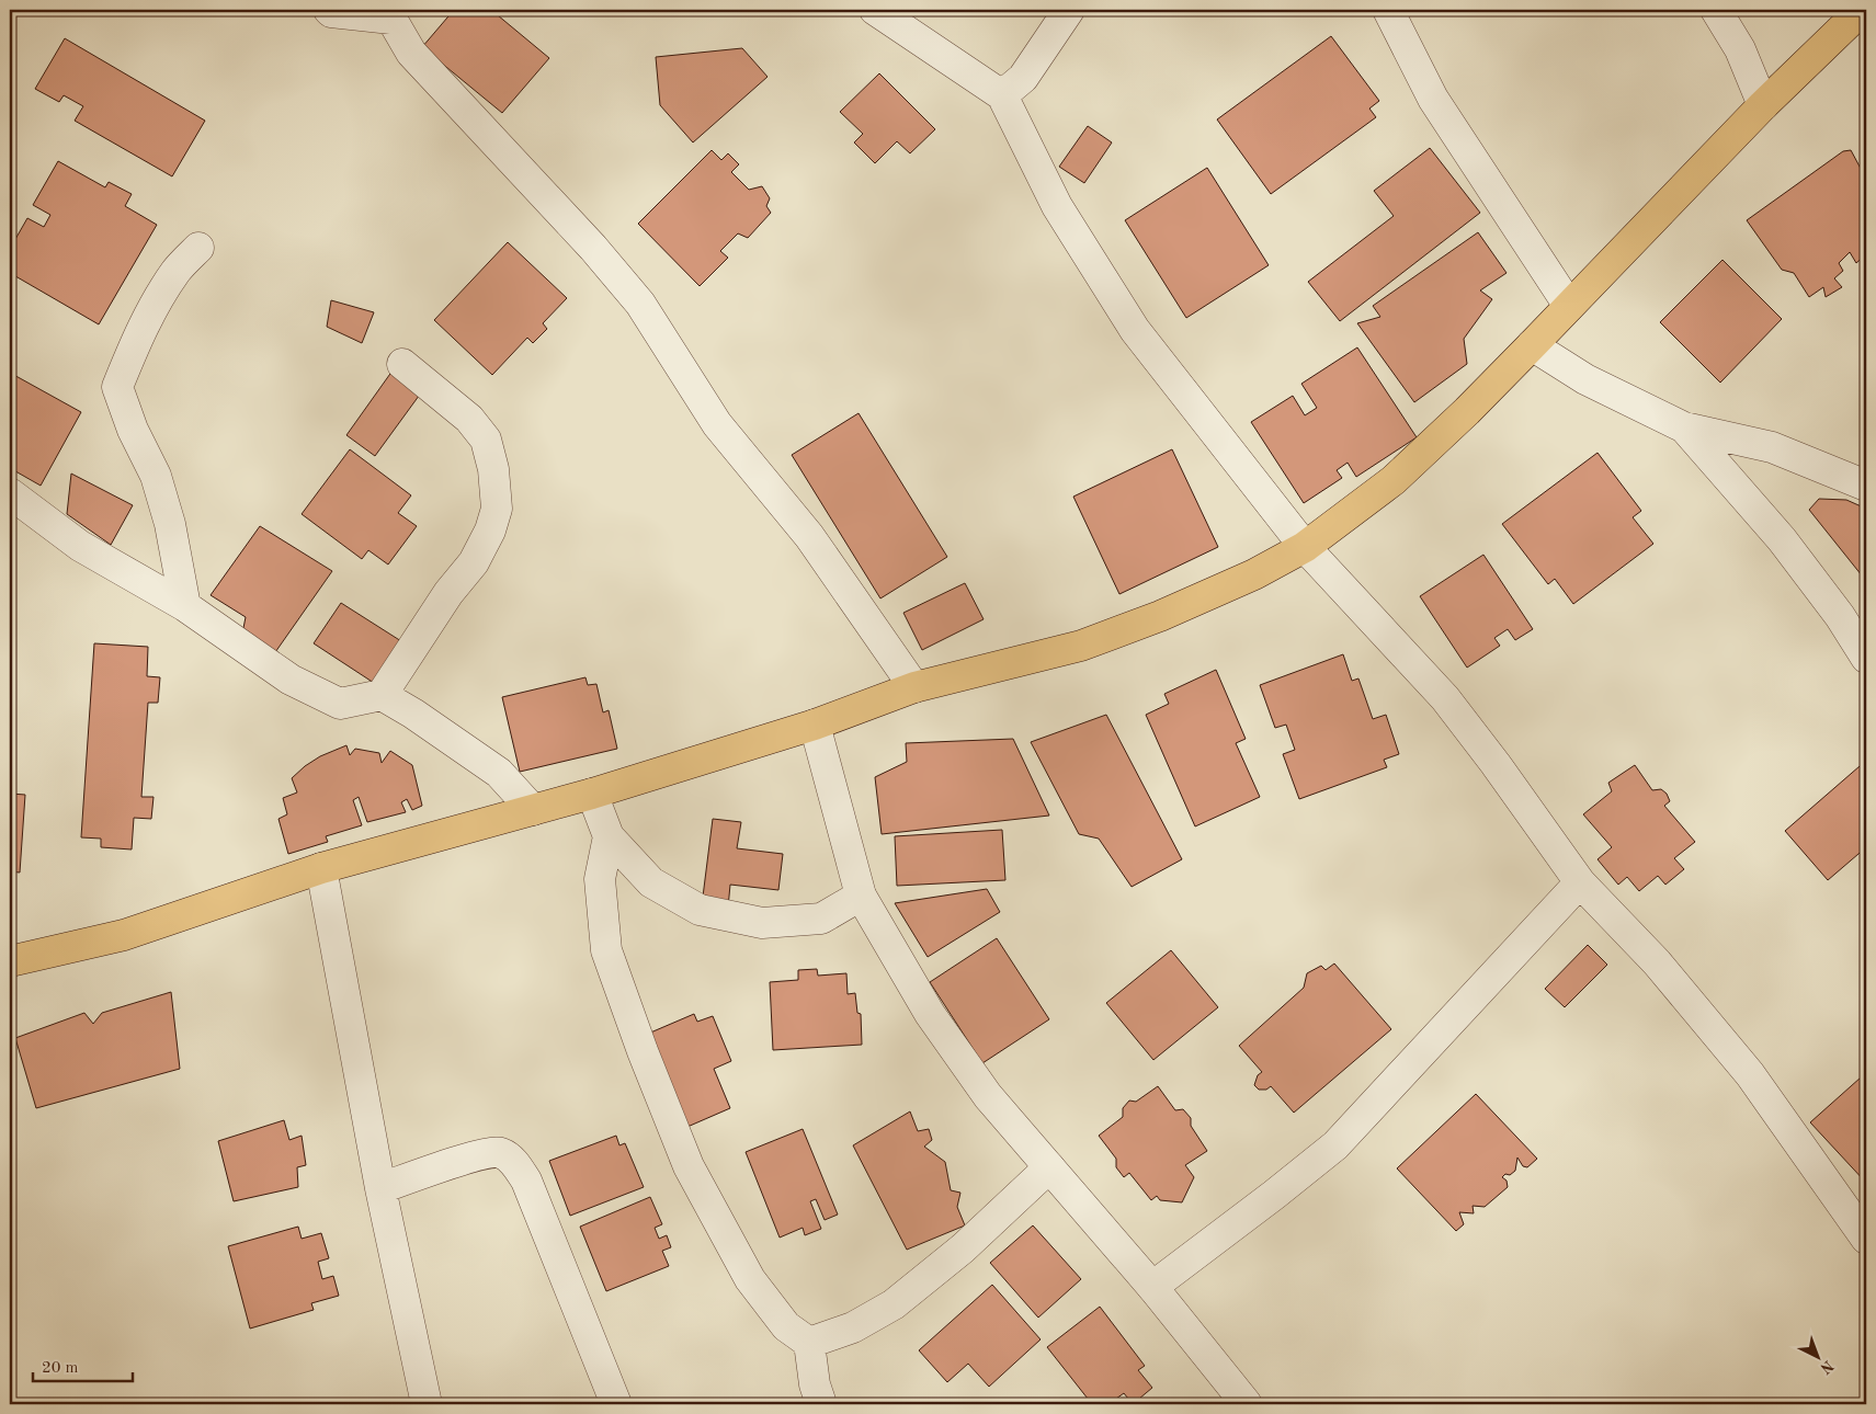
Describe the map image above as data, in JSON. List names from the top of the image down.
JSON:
{
  "scale_bar": "20 m",
  "north": "bottom right"
}
